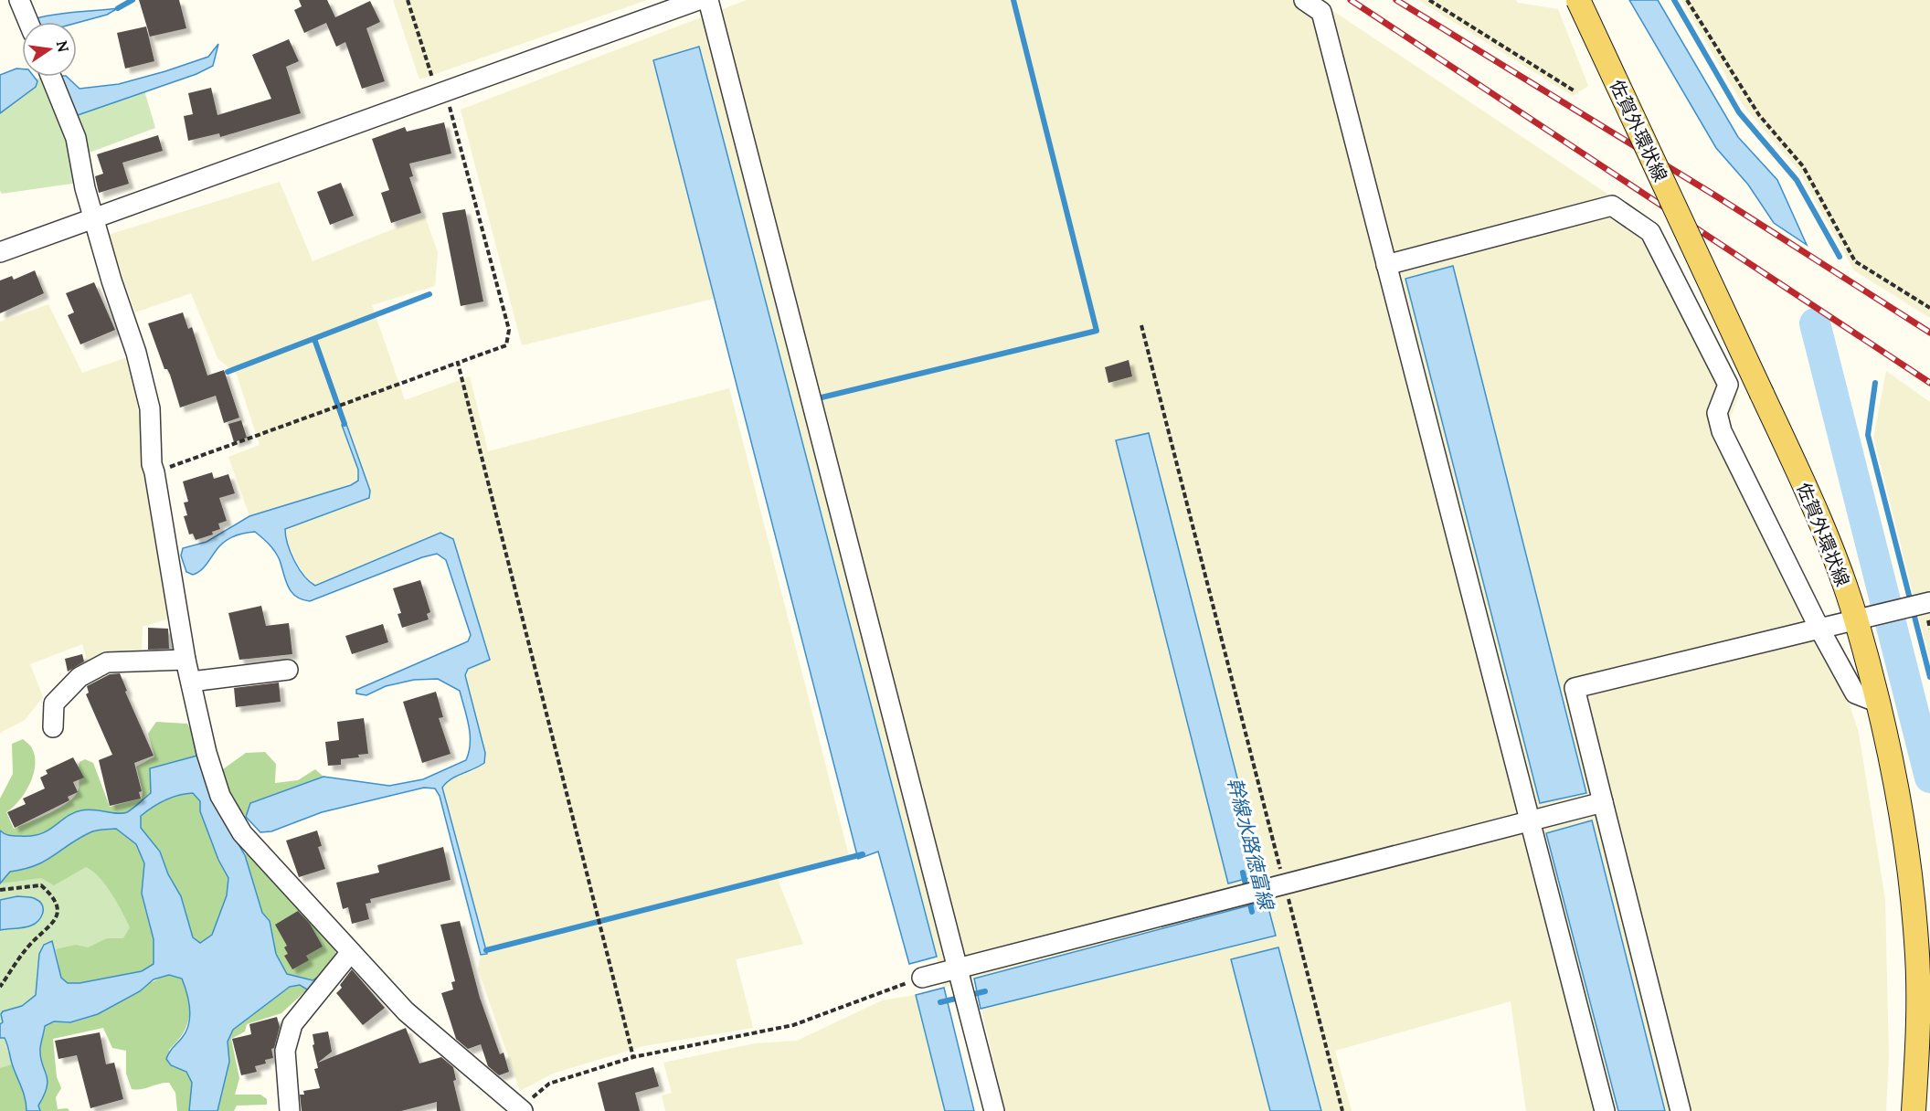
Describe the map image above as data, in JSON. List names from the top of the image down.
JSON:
{
  "streets": {
    "main road": ["佐賀外環状線"]
  },
  "water": ["幹線水路徳富線"],
  "north": "right"
}
